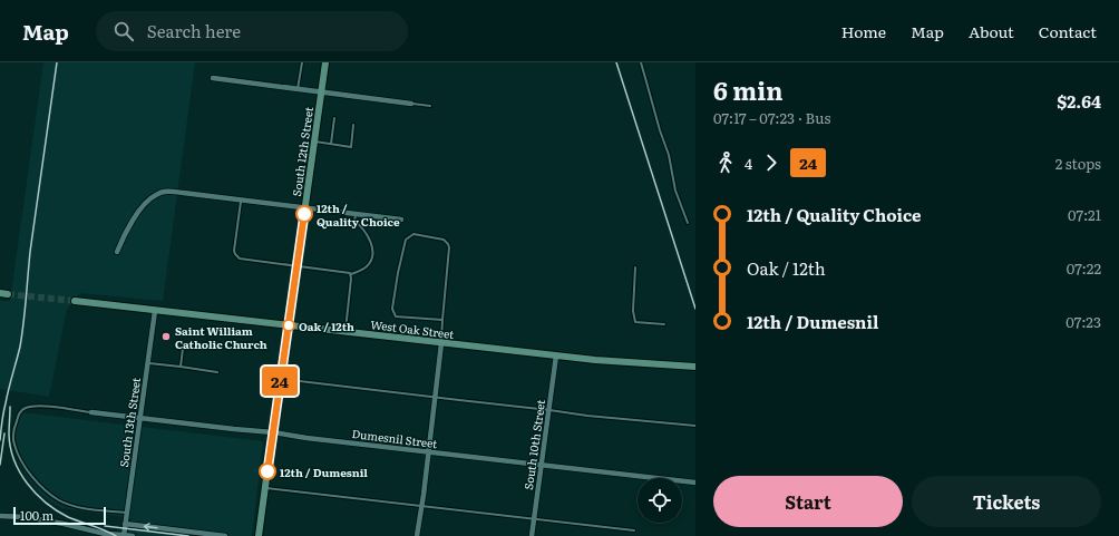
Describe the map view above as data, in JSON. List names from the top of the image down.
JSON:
{
  "streets": {
    "main road": ["South 12th Street", "West Oak Street"],
    "street": ["South 13th Street", "Dumesnil Street", "South 10th Street"]
  },
  "crossings": [
    ["South 12th Street", "West Oak Street"],
    ["South 12th Street", "Dumesnil Street"],
    ["West Oak Street", "South 13th Street"],
    ["West Oak Street", "South 10th Street"],
    ["South 13th Street", "Dumesnil Street"],
    ["Dumesnil Street", "South 10th Street"]
  ],
  "places": [
    "12th / Quality Choice",
    "Oak / 12th",
    "Saint William Catholic Church",
    "12th / Dumesnil"
  ],
  "lines": ["bus line 24"],
  "scale_bar": "100 m",
  "page": {
    "header": "Map",
    "search": "Search here",
    "nav": [
      "Home",
      "Map",
      "About",
      "Contact"
    ],
    "on_map": "24",
    "heading": ["6 min", "07:17 – 07:23 · Bus", "$2.64"],
    "legs": ["4", "24", "2 stops"],
    "list": [
      {
        "name": "12th / Quality Choice",
        "value": "07:21"
      },
      {
        "name": "Oak / 12th",
        "value": "07:22"
      },
      {
        "name": "12th / Dumesnil",
        "value": "07:23"
      }
    ],
    "buttons": ["Start", "Tickets"],
    "scale": "100 m"
  }
}
